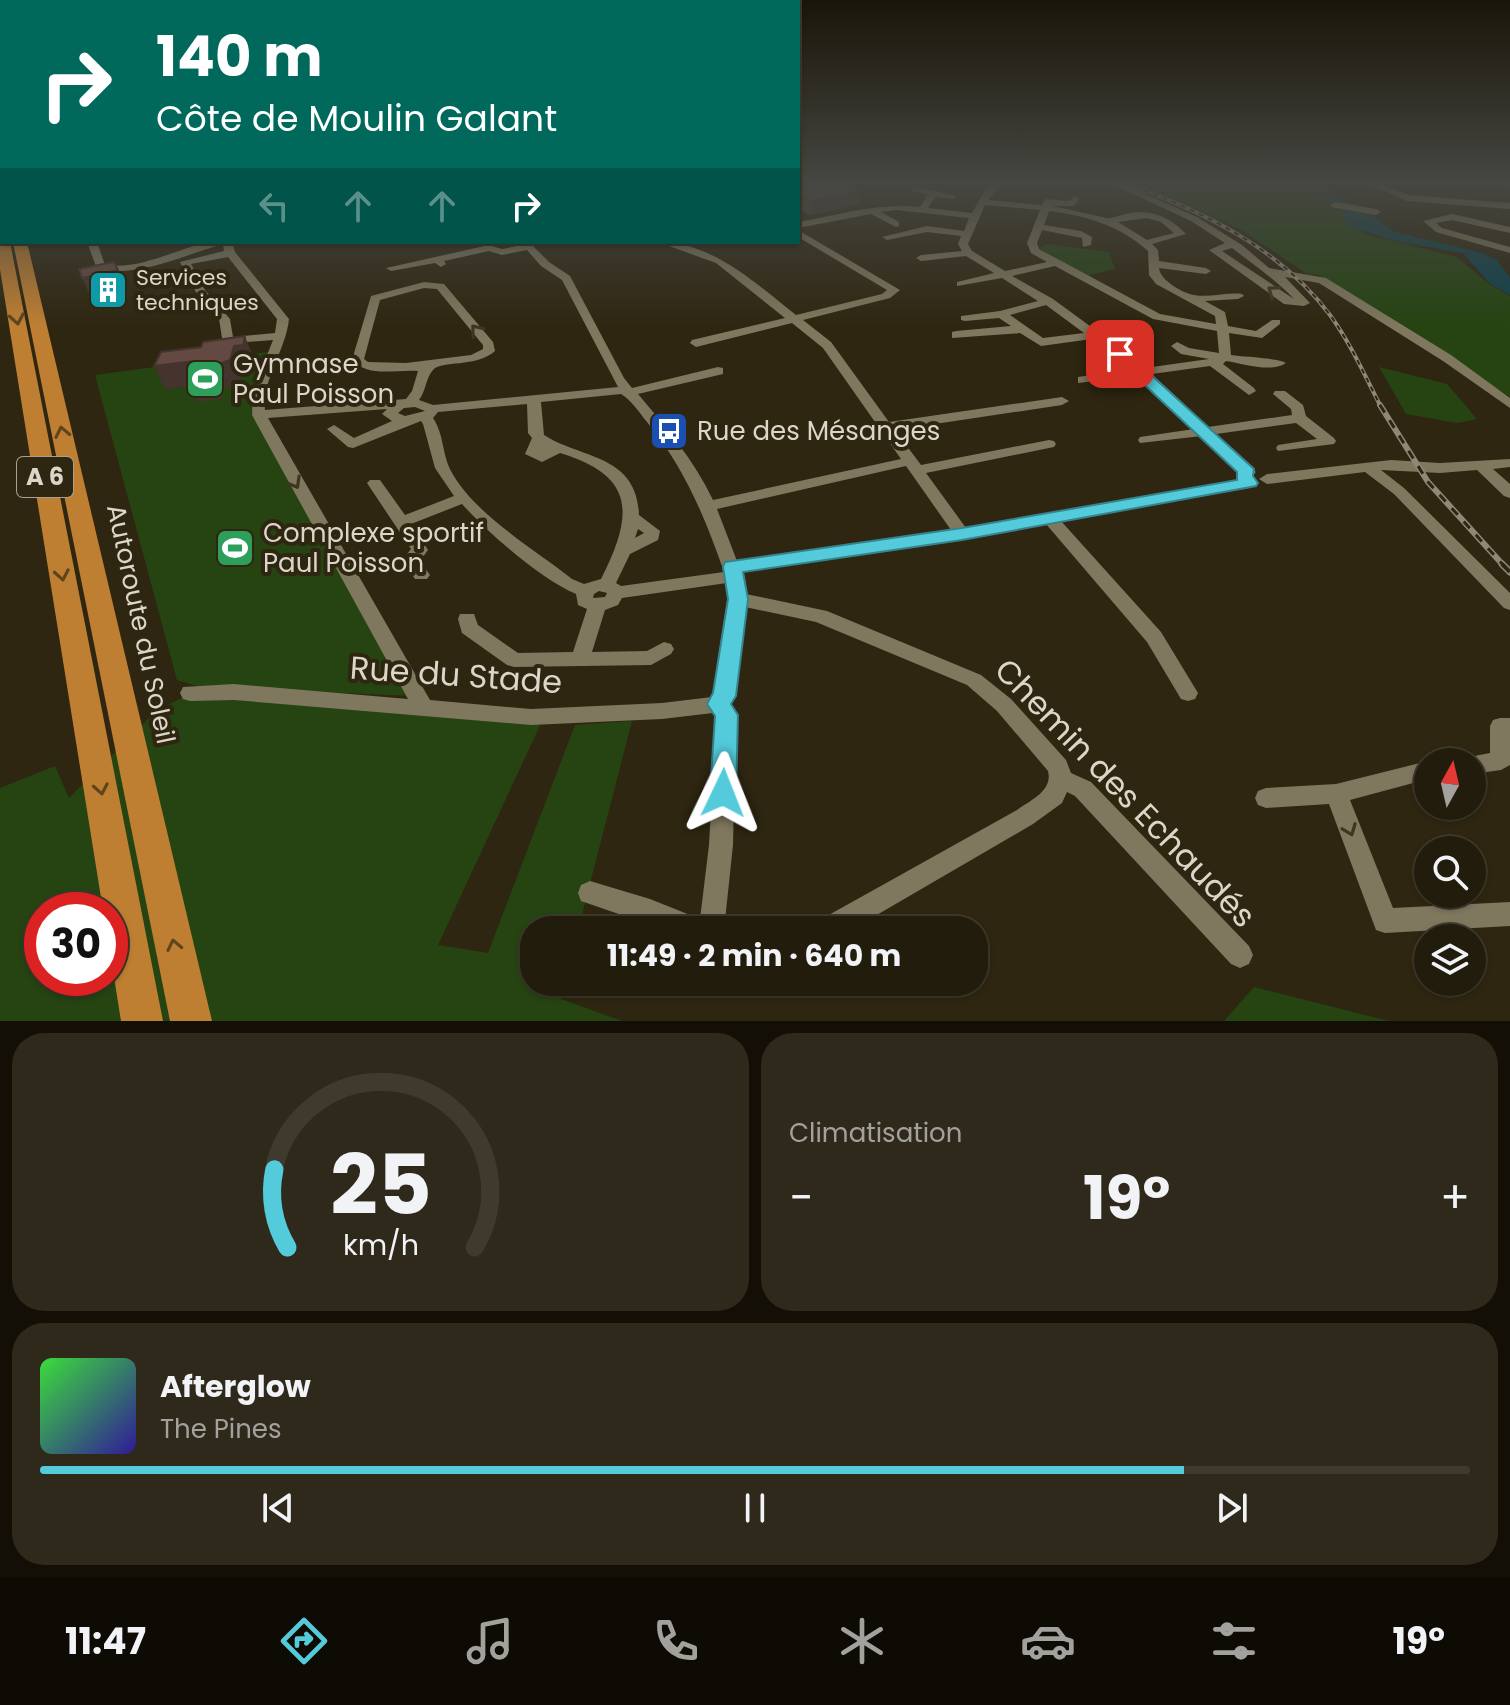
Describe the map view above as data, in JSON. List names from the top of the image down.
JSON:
{
  "streets": {
    "highway": ["A 6", "Autoroute du Soleil"],
    "street": ["Rue du Stade", "Chemin des Echaudés"]
  },
  "places": {
    "building": ["Services techniques"],
    "sports": ["Gymnase Paul Poisson", "Complexe sportif Paul Poisson"],
    "bus stop": ["Rue des Mésanges"]
  },
  "north": "top",
  "page": {
    "turn": ["140 m", "Côte de Moulin Galant"],
    "limit": "30",
    "trip": "11:49 · 2 min · 640 m",
    "tile": "Climatisation",
    "heat": ["−", "19°", "+"],
    "song": ["Afterglow", "The Pines"],
    "tabs": ["11:47", "19°"],
    "gauge": ["25", "km/h"]
  }
}
